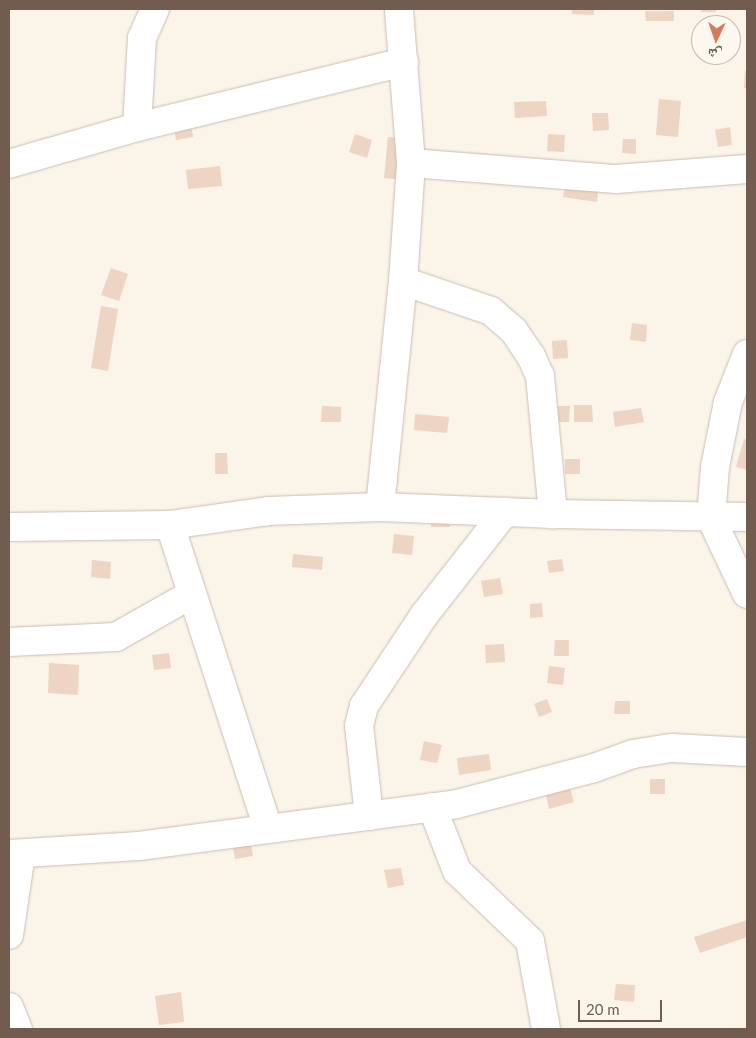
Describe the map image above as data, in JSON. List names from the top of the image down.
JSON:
{
  "scale_bar": "20 m",
  "north": "bottom"
}
